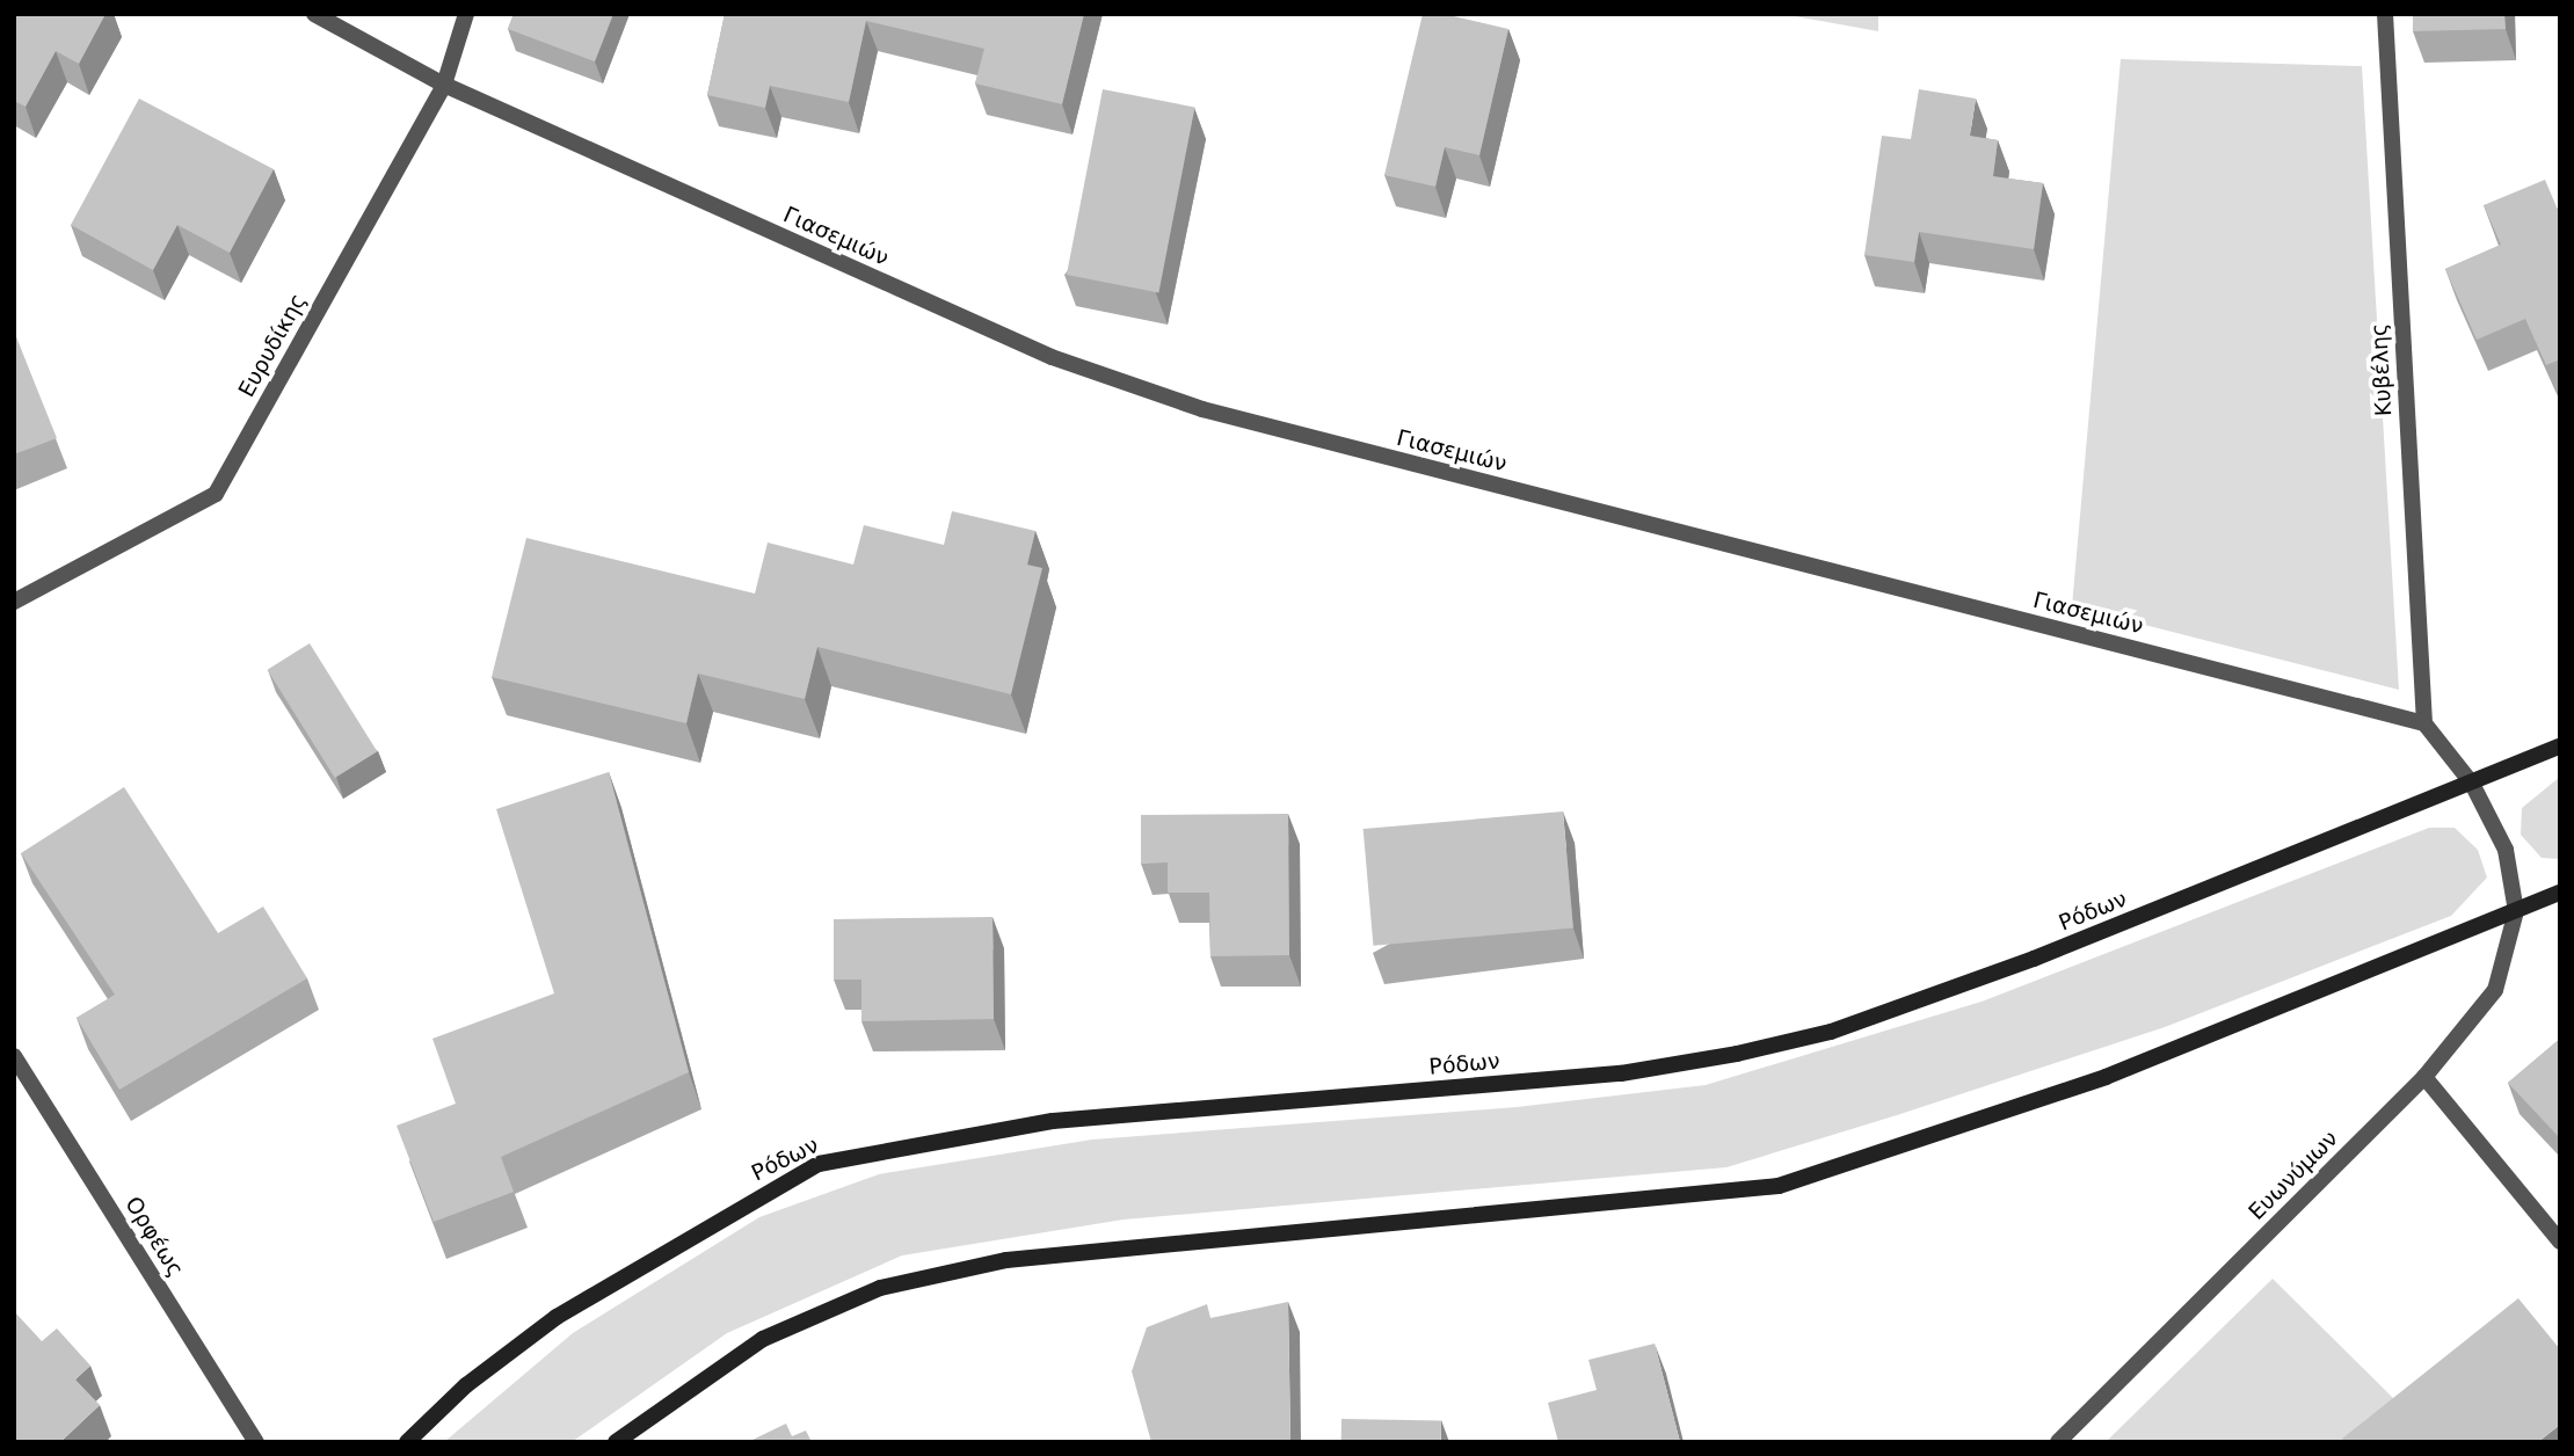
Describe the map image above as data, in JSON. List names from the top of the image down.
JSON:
{
  "streets": {
    "street": [
      "Γιασεμιών",
      "Ευρυδίκης",
      "Κυβέλης",
      "Ρόδων",
      "Ευωνύμων",
      "Ορφέως"
    ]
  },
  "crossings": [
    ["Γιασεμιών", "Ευρυδίκης"],
    ["Γιασεμιών", "Κυβέλης"]
  ]
}
